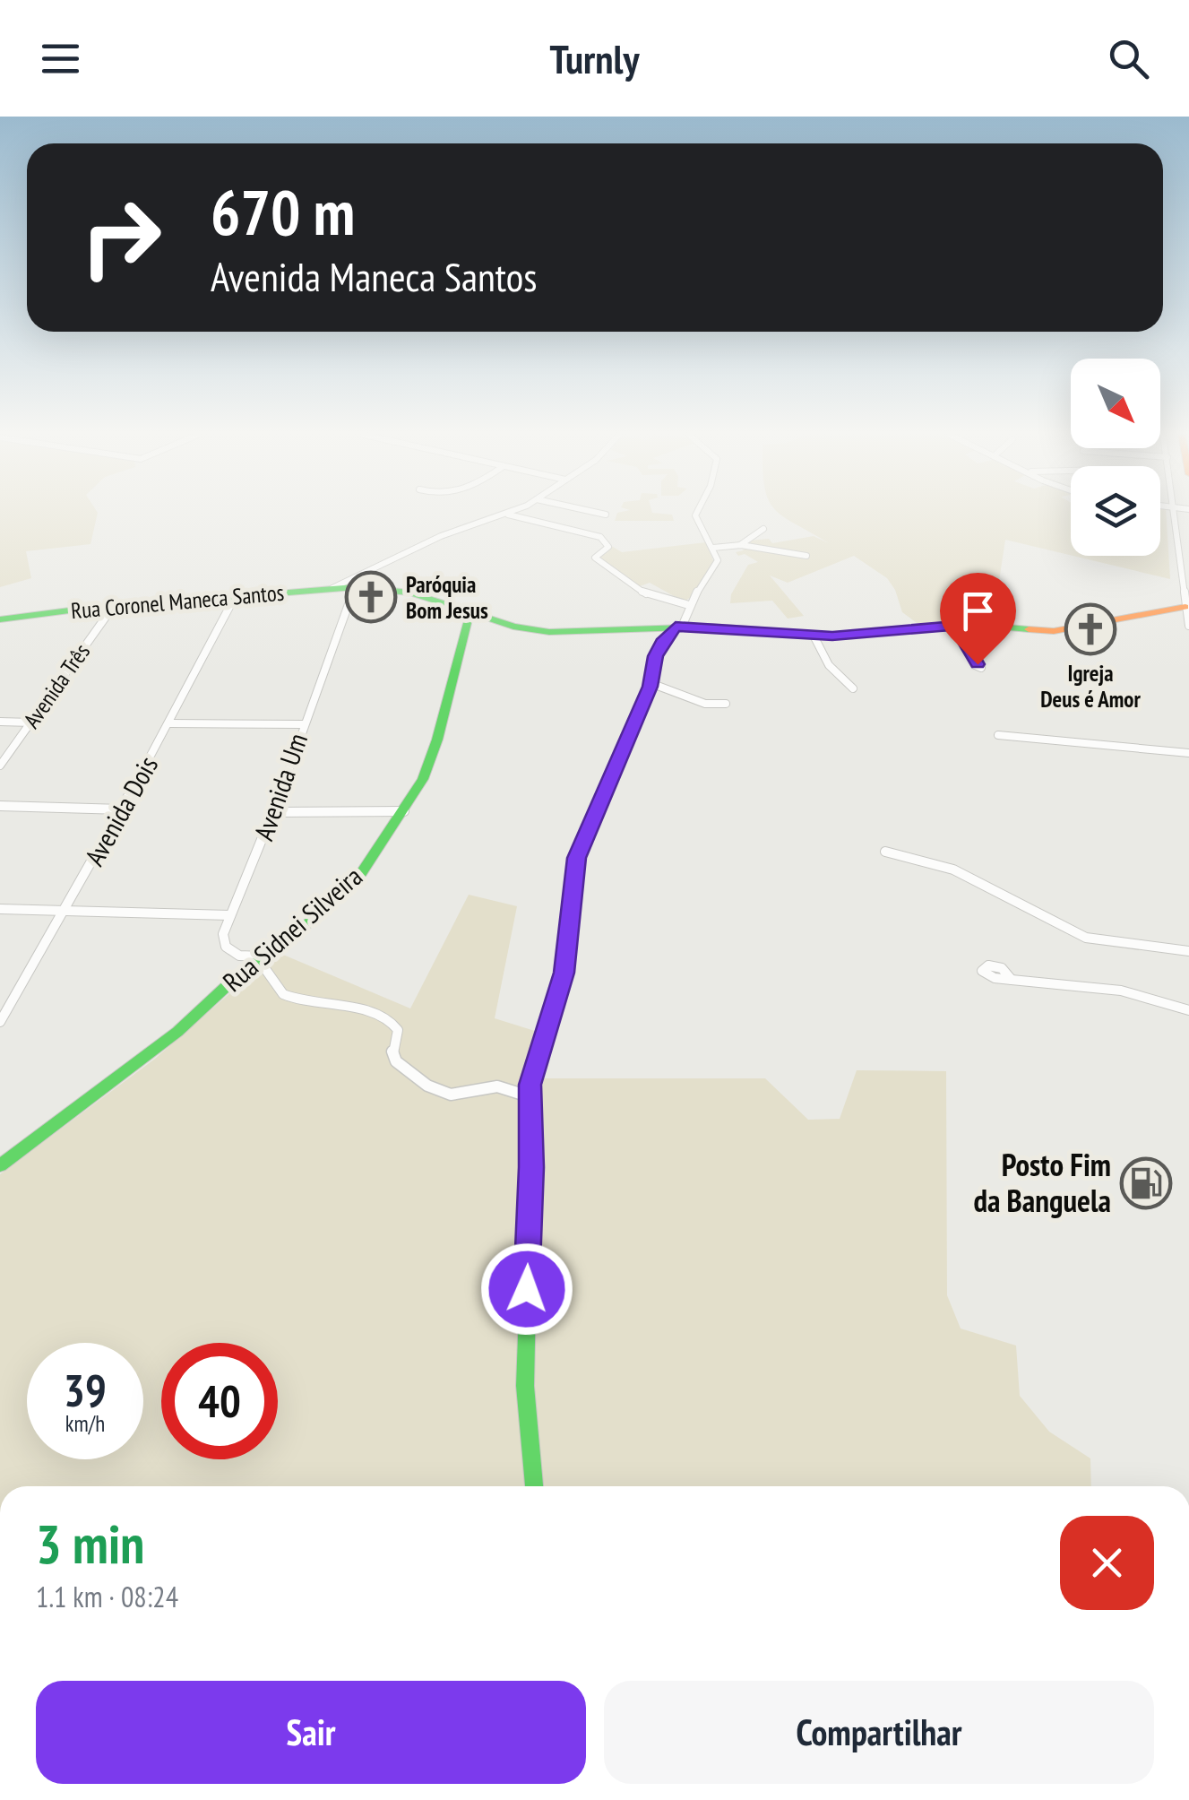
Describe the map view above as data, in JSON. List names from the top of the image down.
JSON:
{
  "streets": {
    "main road": ["Rua Coronel Maneca Santos", "Rua Sidnei Silveira"],
    "street": ["Avenida Três", "Avenida Um", "Avenida Dois"]
  },
  "crossings": [
    ["Rua Coronel Maneca Santos", "Avenida Três"],
    ["Rua Coronel Maneca Santos", "Avenida Um"],
    ["Rua Coronel Maneca Santos", "Avenida Dois"],
    ["Rua Coronel Maneca Santos", "Rua Sidnei Silveira"]
  ],
  "places": {
    "church": ["Paróquia Bom Jesus", "Igreja Deus é Amor"],
    "fuel station": ["Posto Fim da Banguela"]
  },
  "north": "bottom right",
  "page": {
    "header": "Turnly",
    "turn": ["670 m", "Avenida Maneca Santos"],
    "speed": "39 km/h",
    "limit": "40",
    "heading": ["3 min", "1.1 km · 08:24"],
    "buttons": ["Sair", "Compartilhar"]
  }
}
